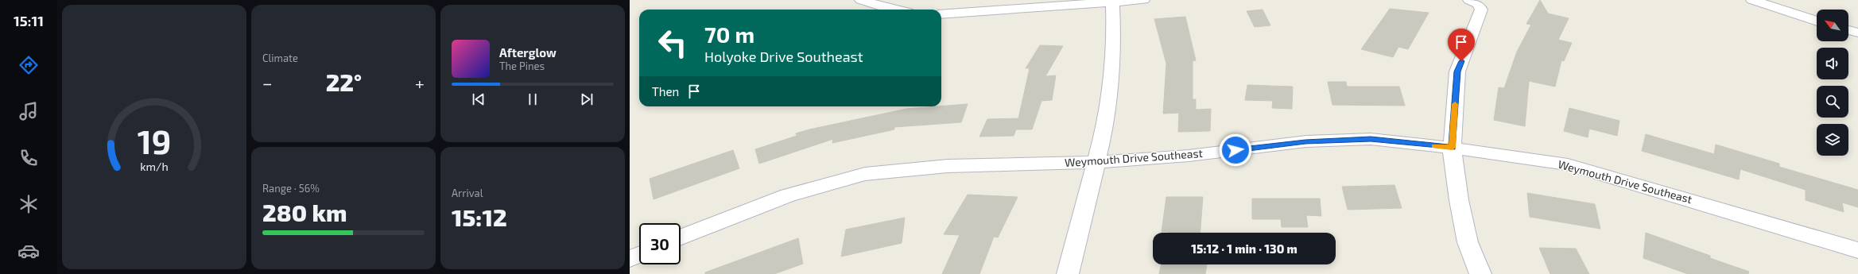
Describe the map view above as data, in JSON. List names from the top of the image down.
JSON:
{
  "streets": {
    "street": ["Weymouth Drive Southeast"]
  },
  "north": "top left",
  "page": {
    "tabs": "15:11",
    "tile": [
      "Climate",
      ["Range · 56%", "280 km"],
      ["Arrival", "15:12"]
    ],
    "turn": ["70 m", "Holyoke Drive Southeast"],
    "song": ["Afterglow", "The Pines"],
    "heat": ["−", "22°", "+"],
    "then": "Then",
    "limit": "30",
    "trip": "15:12 · 1 min · 130 m",
    "gauge": ["19", "km/h"]
  }
}
